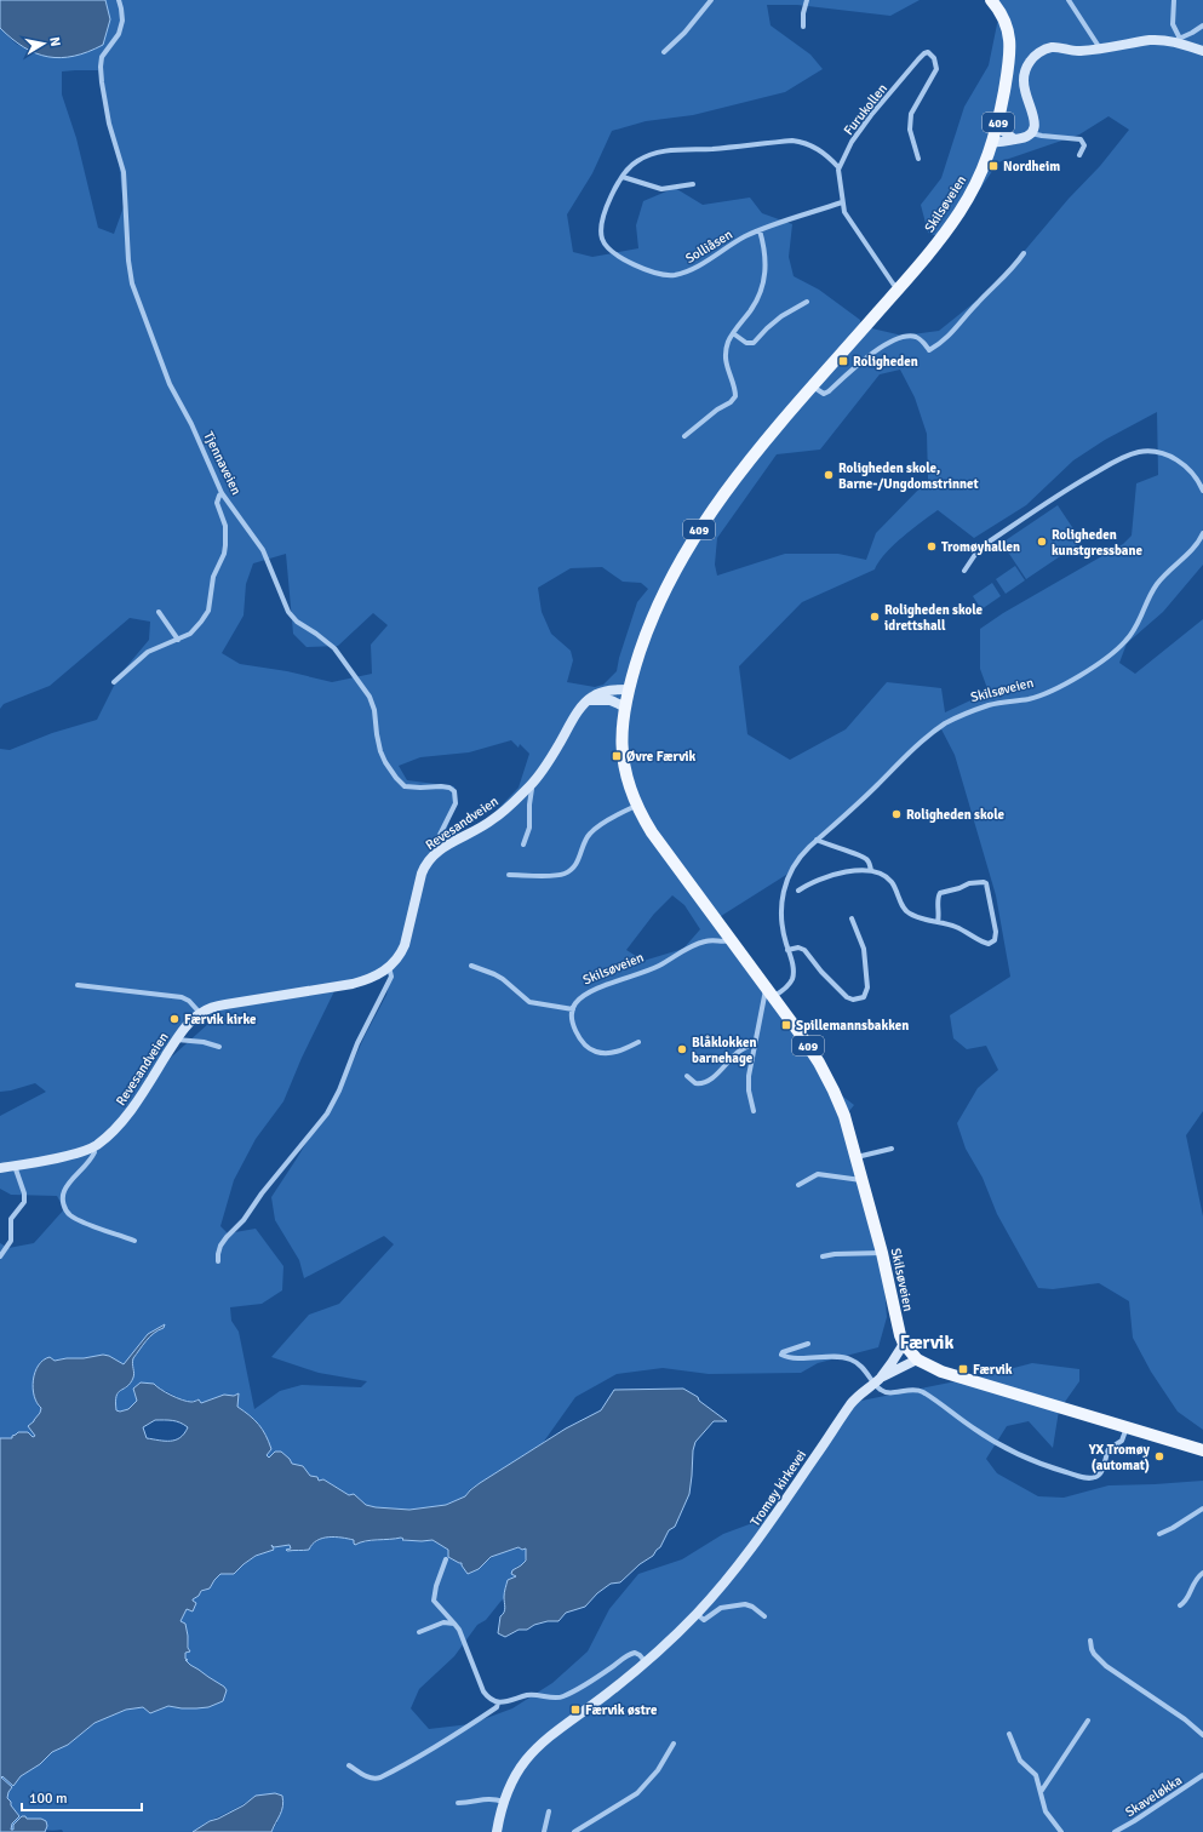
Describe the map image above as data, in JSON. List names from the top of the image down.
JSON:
{
  "streets": {
    "main road": [
      "409",
      "Skilsøveien",
      "Revesandveien",
      "Tromøy kirkevei"
    ],
    "street": [
      "Furukollen",
      "Solliåsen",
      "Tjennaveien",
      "Skaveløkka"
    ]
  },
  "crossings": [
    ["Furukollen", "Solliåsen"],
    ["Skilsøveien", "Tromøy kirkevei"],
    ["Tjennaveien", "Revesandveien"]
  ],
  "districts": ["Færvik"],
  "places": {
    "transit": [
      "Nordheim",
      "Roligheden",
      "Øvre Færvik",
      "Spillemannsbakken",
      "Færvik",
      "Færvik østre"
    ],
    "other": [
      "Roligheden skole, Barne-/Ungdomstrinnet",
      "Roligheden kunstgressbane",
      "Tromøyhallen",
      "Roligheden skole idrettshall",
      "Roligheden skole",
      "Færvik kirke",
      "Blåklokken barnehage",
      "YX Tromøy (automat)"
    ]
  },
  "scale_bar": "100 m",
  "north": "right"
}
